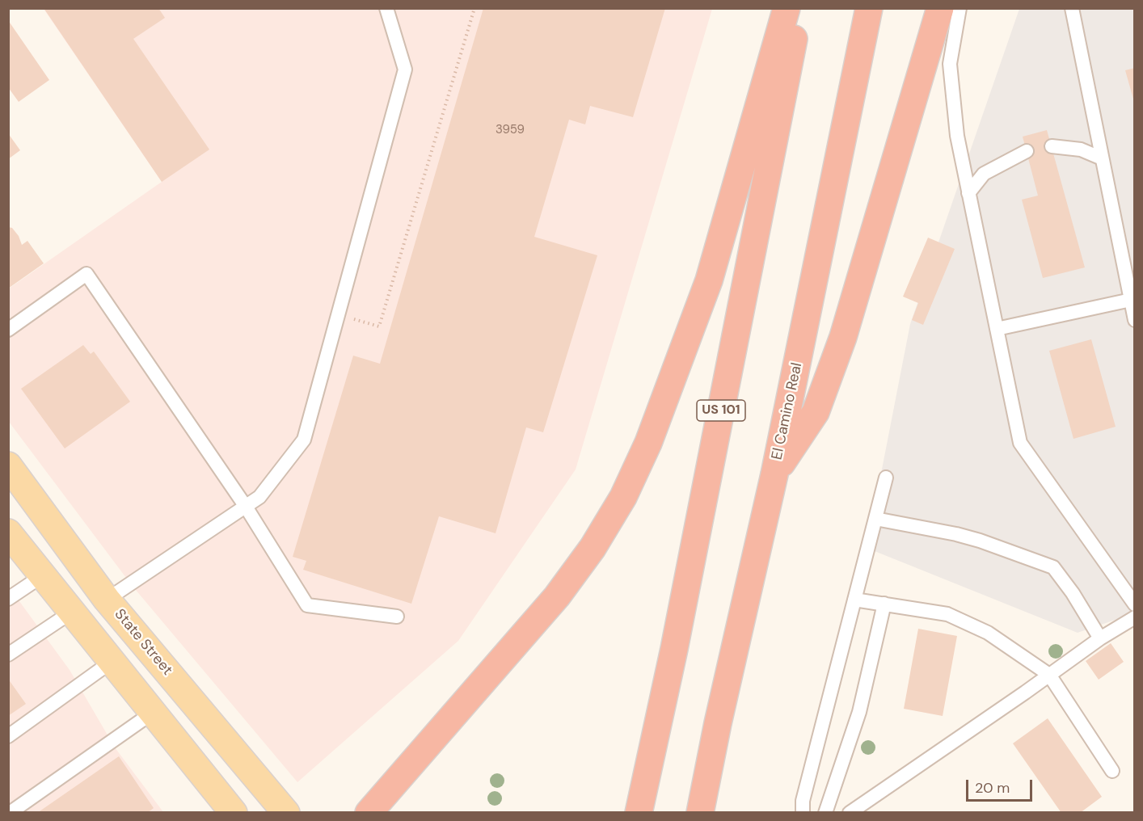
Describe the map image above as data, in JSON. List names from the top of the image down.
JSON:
{
  "streets": {
    "highway": ["US 101", "El Camino Real"],
    "main road": ["State Street"]
  },
  "house_numbers": ["3959"],
  "scale_bar": "20 m"
}
